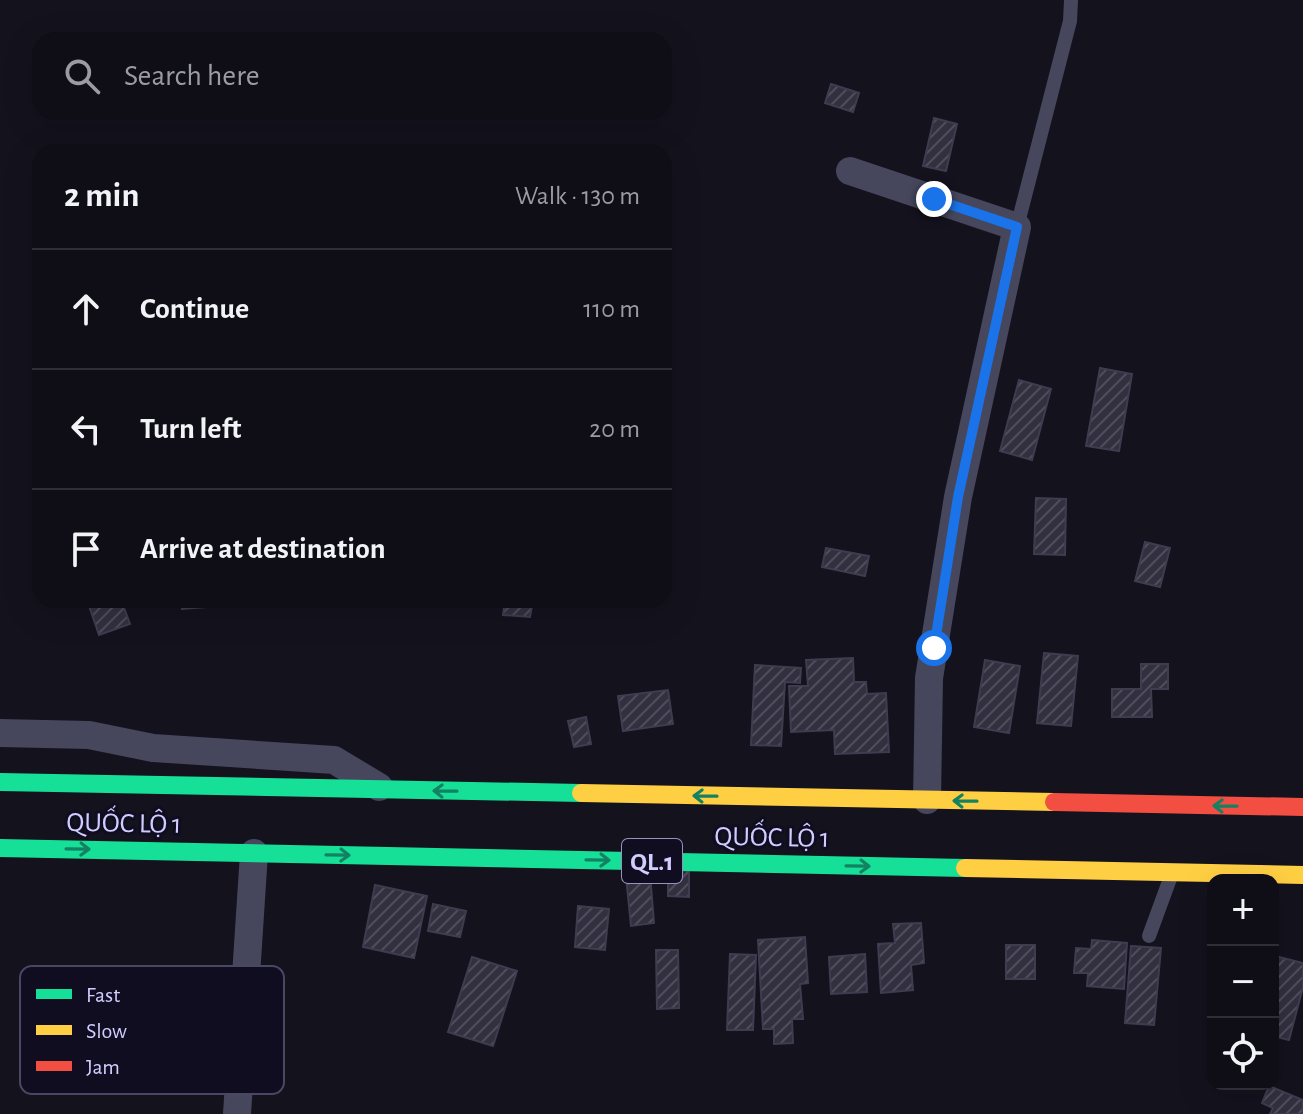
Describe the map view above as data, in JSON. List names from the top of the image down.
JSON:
{
  "streets": {
    "highway": ["QUỐC LỘ 1", "QL.1"]
  },
  "legend": ["Fast", "Slow", "Jam"],
  "page": {
    "search": "Search here",
    "heading": ["2 min", "Walk · 130 m"],
    "list": [
      ["Continue", "110 m"],
      ["Turn left", "20 m"],
      "Arrive at destination"
    ],
    "map_buttons": ["+", "−"]
  }
}
